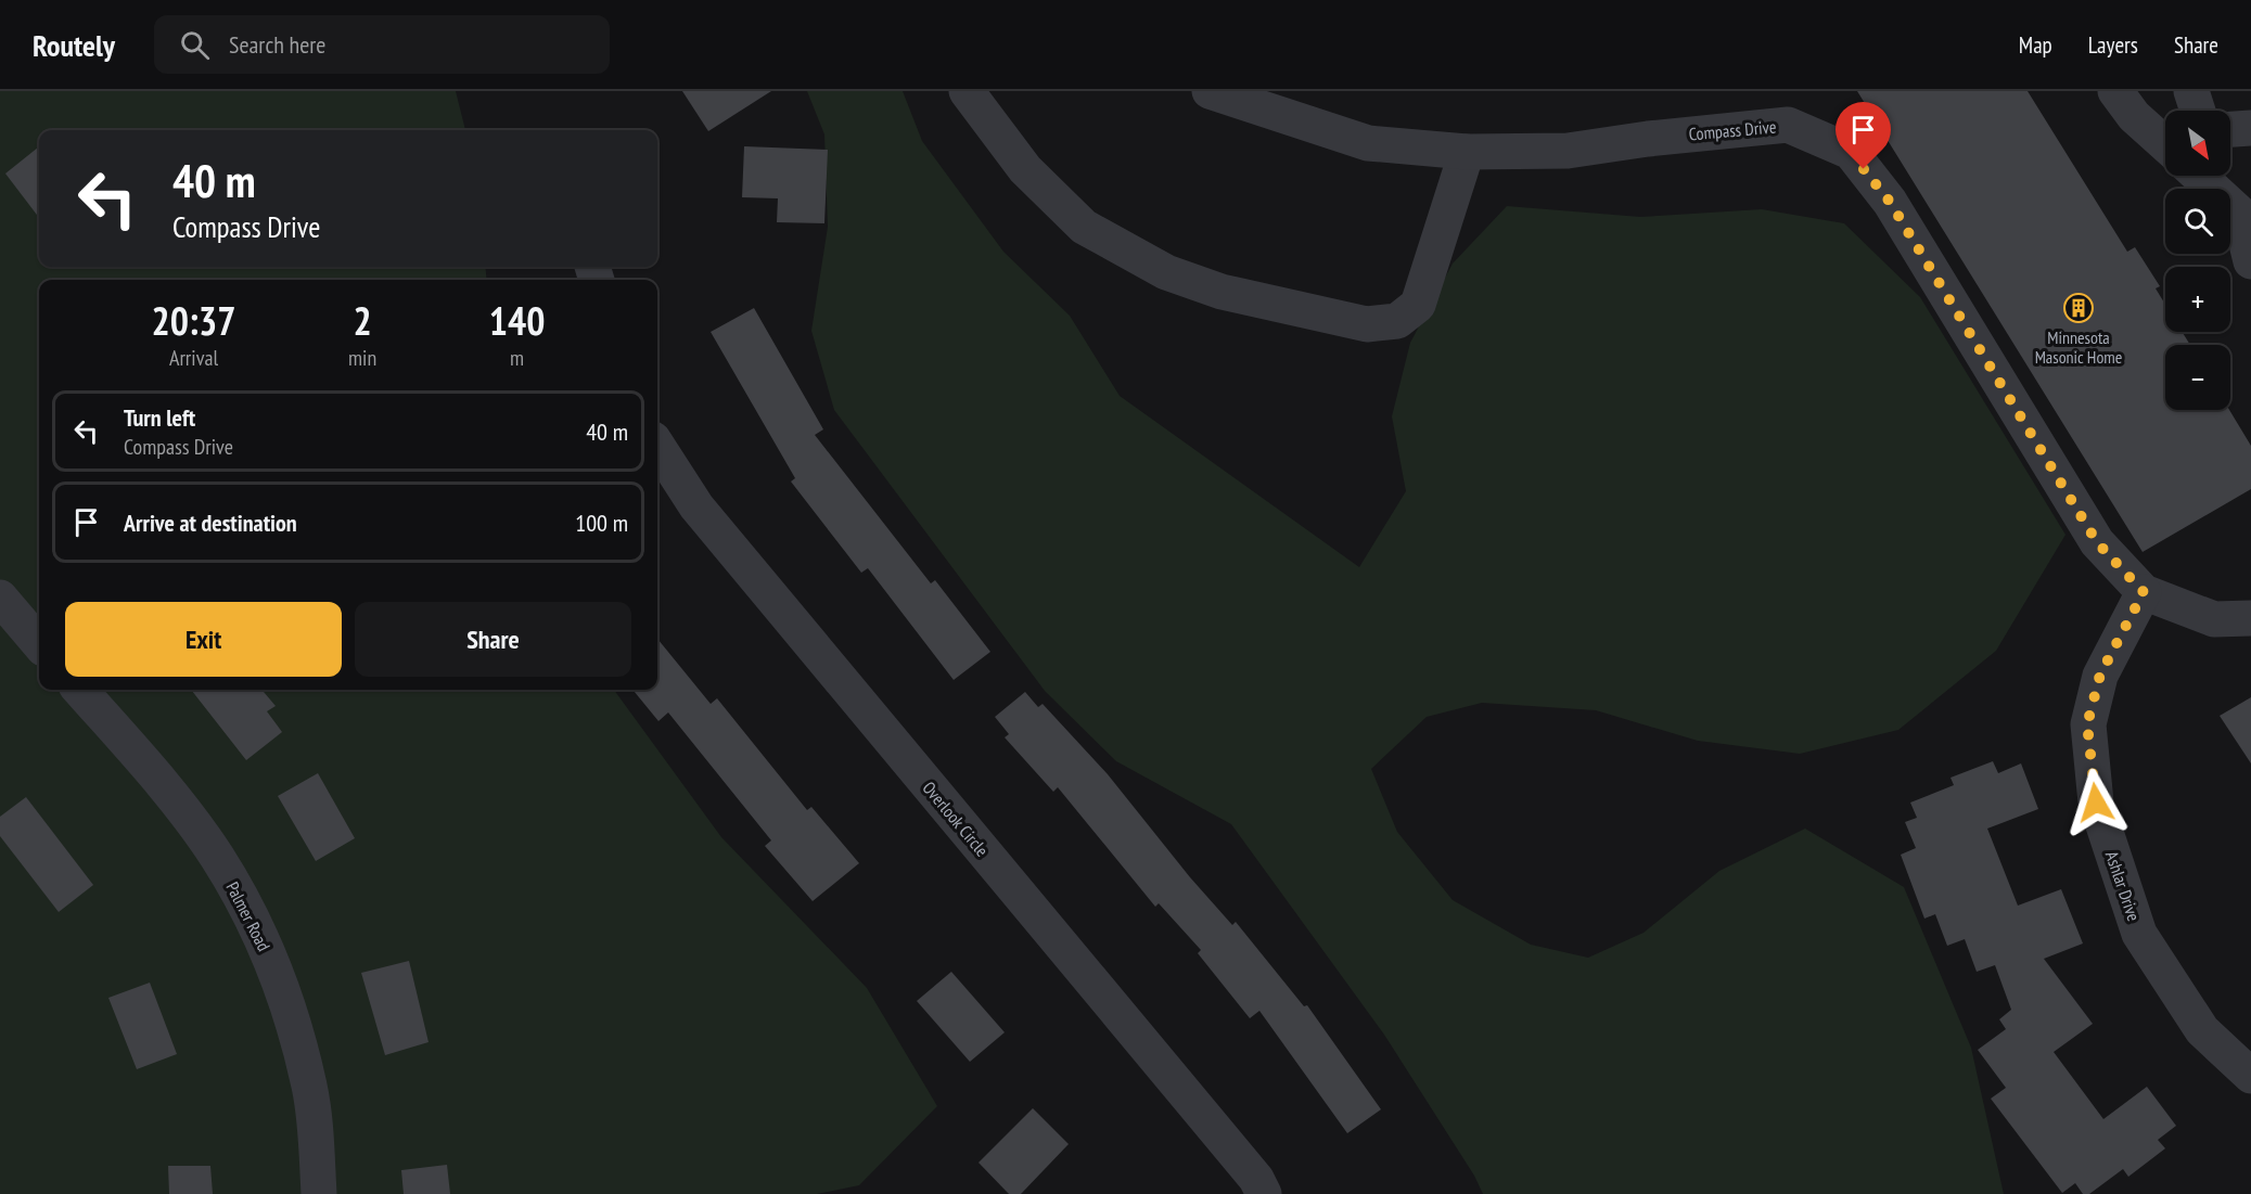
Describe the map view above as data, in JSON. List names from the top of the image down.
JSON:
{
  "streets": {
    "street": [
      "Compass Drive",
      "Overlook Circle",
      "Ashlar Drive",
      "Palmer Road"
    ]
  },
  "crossings": [
    ["Compass Drive", "Ashlar Drive"]
  ],
  "places": {
    "building": ["Minnesota Masonic Home"]
  },
  "north": "bottom right",
  "page": {
    "header": "Routely",
    "search": "Search here",
    "nav": ["Map", "Layers", "Share"],
    "map_buttons": ["+", "−"],
    "turn": ["40 m", "Compass Drive"],
    "eta": [
      "20:37",
      "Arrival",
      "2",
      "min",
      "140",
      "m"
    ],
    "list": [
      {
        "name": "Turn left",
        "note": "Compass Drive",
        "value": "40 m"
      },
      {
        "name": "Arrive at destination",
        "value": "100 m"
      }
    ],
    "buttons": ["Exit", "Share"]
  }
}
